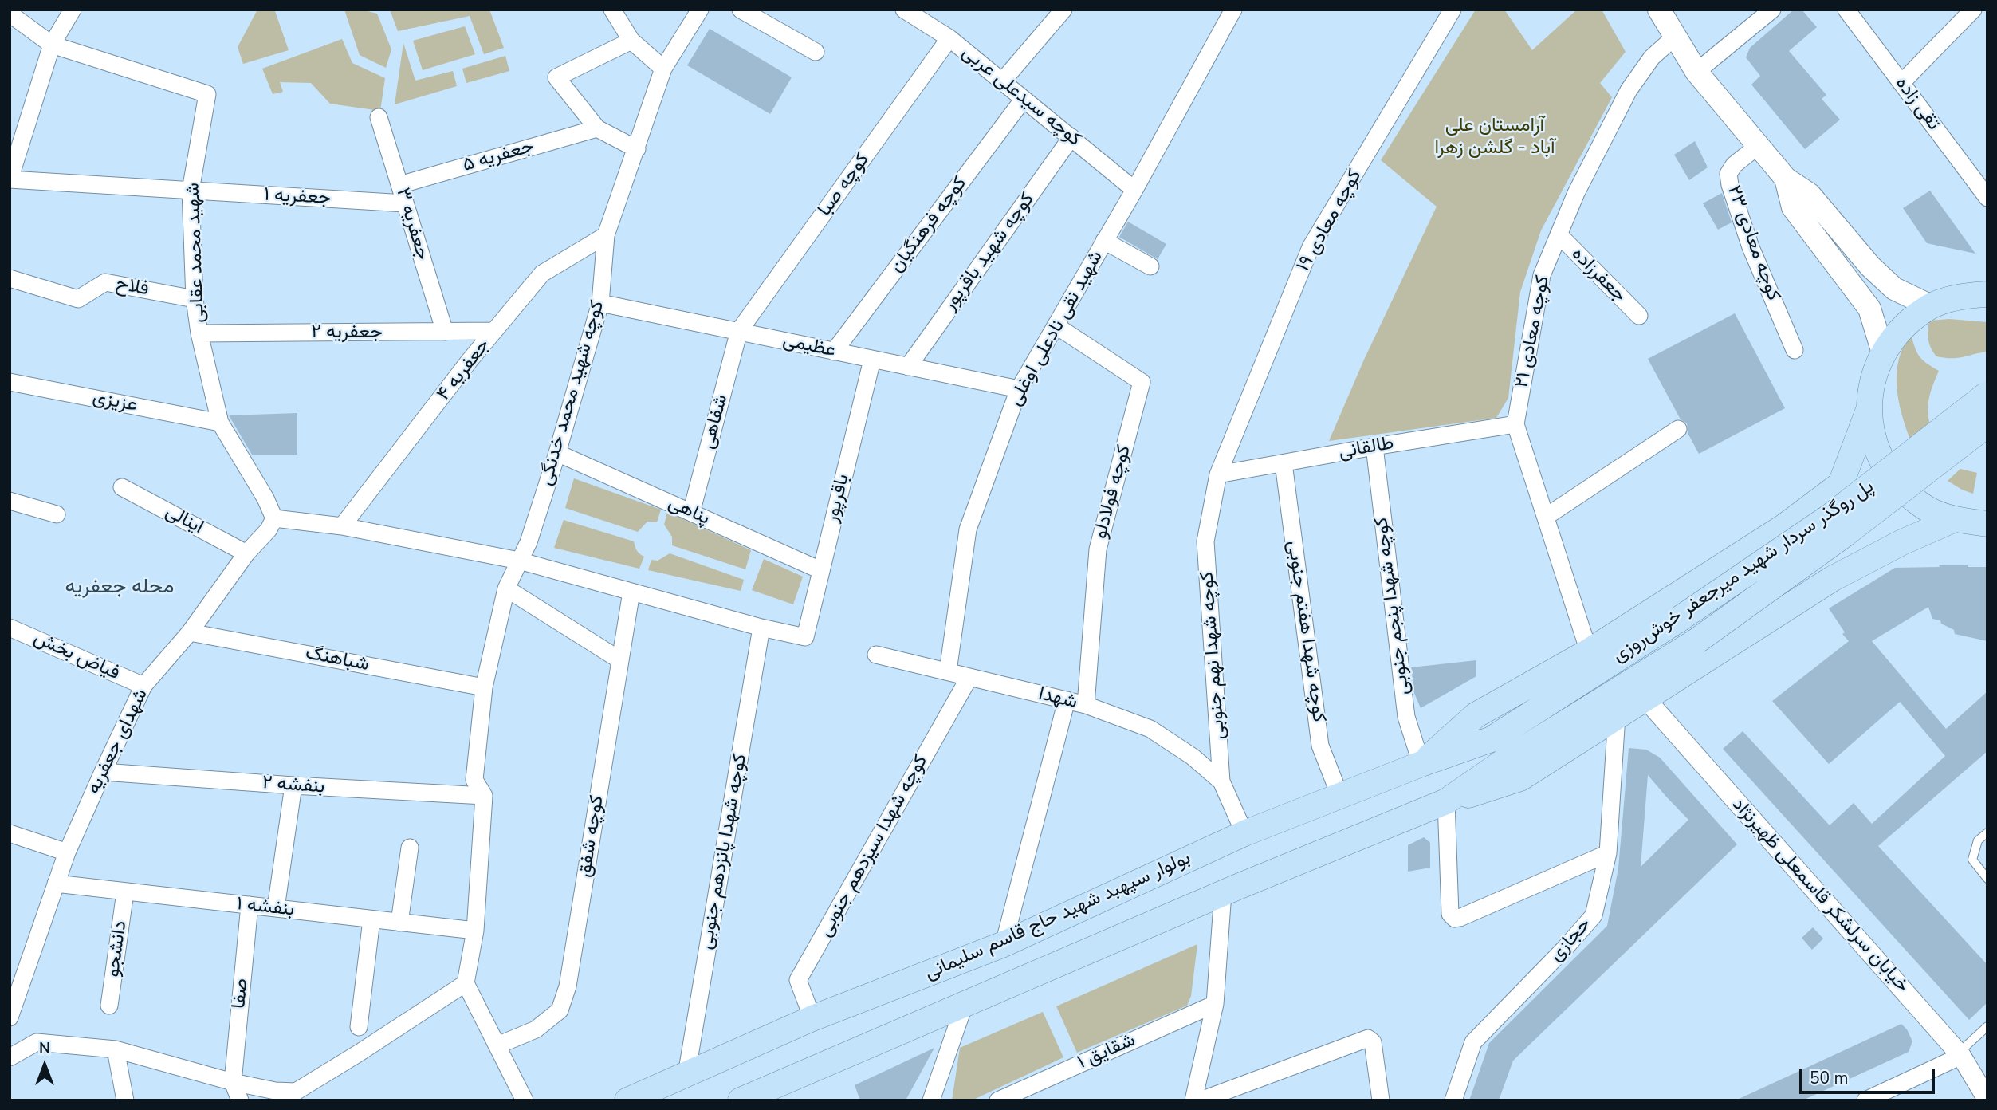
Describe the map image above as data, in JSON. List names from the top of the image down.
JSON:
{
  "streets": {
    "main road": ["پل روگذر سردار شهید میرجعفر خوش‌روزی", "بولوار سپهبد شهید حاج قاسم سلیمانی"],
    "street": [
      "کوچه سیدعلی عربی",
      "تقی زاده",
      "جعفریه ۵",
      "کوچه صبا",
      "جعفریه ۱",
      "کوچه معادی ۱۹",
      "جعفریه ۳",
      "کوچه فرهنگیان",
      "کوچه معادی ۲۳",
      "کوچه شهید باقرپور",
      "شهید محمد عقابی",
      "جعفرزاده",
      "فلاح",
      "شهید نقی نادعلی اوغلی",
      "کوچه معادی ۲۱",
      "جعفریه ۲",
      "عظیمی",
      "جعفریه ۴",
      "کوچه شهید محمد خدنگی",
      "عزیزی",
      "شفاهی",
      "طالقانی",
      "کوچه فولادلو",
      "باقرپور",
      "پناهی",
      "اینالی",
      "کوچه شهدا پنجم جنوبی",
      "کوچه شهدا هفتم جنوبی",
      "کوچه شهدا نهم جنوبی",
      "فیاض بخش",
      "شباهنگ",
      "شهدا",
      "شهدای جعفریه",
      "بنفشه ۲",
      "کوچه شفق",
      "کوچه شهدا سیزدهم جنوبی",
      "کوچه شهدا پانزدهم جنوبی",
      "خیابان سرلشکر قاسمعلی ظهیرنژاد",
      "بنفشه ۱",
      "حجازی",
      "دانشجو",
      "صفا",
      "شقایق ۱"
    ]
  },
  "crossings": [
    ["کوچه سیدعلی عربی", "کوچه صبا"],
    ["کوچه سیدعلی عربی", "کوچه فرهنگیان"],
    ["کوچه سیدعلی عربی", "کوچه شهید باقرپور"],
    ["کوچه سیدعلی عربی", "شهید نقی نادعلی اوغلی"],
    ["جعفریه ۵", "جعفریه ۳"],
    ["کوچه صبا", "عظیمی"],
    ["کوچه صبا", "شفاهی"],
    ["جعفریه ۱", "جعفریه ۳"],
    ["جعفریه ۱", "شهید محمد عقابی"],
    ["کوچه معادی ۱۹", "طالقانی"],
    ["کوچه معادی ۱۹", "کوچه شهدا نهم جنوبی"],
    ["جعفریه ۳", "جعفریه ۲"],
    ["کوچه فرهنگیان", "عظیمی"],
    ["کوچه شهید باقرپور", "عظیمی"],
    ["شهید محمد عقابی", "فلاح"],
    ["شهید محمد عقابی", "جعفریه ۲"],
    ["شهید محمد عقابی", "عزیزی"],
    ["شهید محمد عقابی", "شهدای جعفریه"],
    ["جعفرزاده", "کوچه معادی ۲۱"],
    ["شهید نقی نادعلی اوغلی", "عظیمی"],
    ["شهید نقی نادعلی اوغلی", "کوچه فولادلو"],
    ["شهید نقی نادعلی اوغلی", "شهدا"],
    ["کوچه معادی ۲۱", "طالقانی"],
    ["جعفریه ۲", "جعفریه ۴"],
    ["عظیمی", "کوچه شهید محمد خدنگی"],
    ["عظیمی", "شفاهی"],
    ["عظیمی", "باقرپور"],
    ["جعفریه ۴", "کوچه شهید محمد خدنگی"],
    ["کوچه شهید محمد خدنگی", "پناهی"],
    ["کوچه شهید محمد خدنگی", "شباهنگ"],
    ["کوچه شهید محمد خدنگی", "بنفشه ۲"],
    ["شفاهی", "پناهی"],
    ["طالقانی", "کوچه شهدا پنجم جنوبی"],
    ["طالقانی", "کوچه شهدا هفتم جنوبی"],
    ["طالقانی", "کوچه شهدا نهم جنوبی"],
    ["کوچه فولادلو", "شهدا"],
    ["باقرپور", "پناهی"],
    ["باقرپور", "کوچه شهدا پانزدهم جنوبی"],
    ["اینالی", "شهدای جعفریه"],
    ["پل روگذر سردار شهید میرجعفر خوش‌روزی", "بولوار سپهبد شهید حاج قاسم سلیمانی"],
    ["کوچه شهدا پنجم جنوبی", "بولوار سپهبد شهید حاج قاسم سلیمانی"],
    ["کوچه شهدا هفتم جنوبی", "بولوار سپهبد شهید حاج قاسم سلیمانی"],
    ["کوچه شهدا نهم جنوبی", "شهدا"],
    ["کوچه شهدا نهم جنوبی", "بولوار سپهبد شهید حاج قاسم سلیمانی"],
    ["فیاض بخش", "شهدای جعفریه"],
    ["شباهنگ", "شهدای جعفریه"],
    ["شهدا", "کوچه شهدا سیزدهم جنوبی"],
    ["شهدای جعفریه", "بنفشه ۲"],
    ["شهدای جعفریه", "بنفشه ۱"],
    ["کوچه شهدا سیزدهم جنوبی", "بولوار سپهبد شهید حاج قاسم سلیمانی"],
    ["کوچه شهدا پانزدهم جنوبی", "بولوار سپهبد شهید حاج قاسم سلیمانی"],
    ["بنفشه ۱", "دانشجو"],
    ["بنفشه ۱", "صفا"]
  ],
  "districts": ["محله جعفریه"],
  "parks": ["آرامستان علی آباد - گلشن زهرا"],
  "scale_bar": "50 m",
  "north": "top"
}
